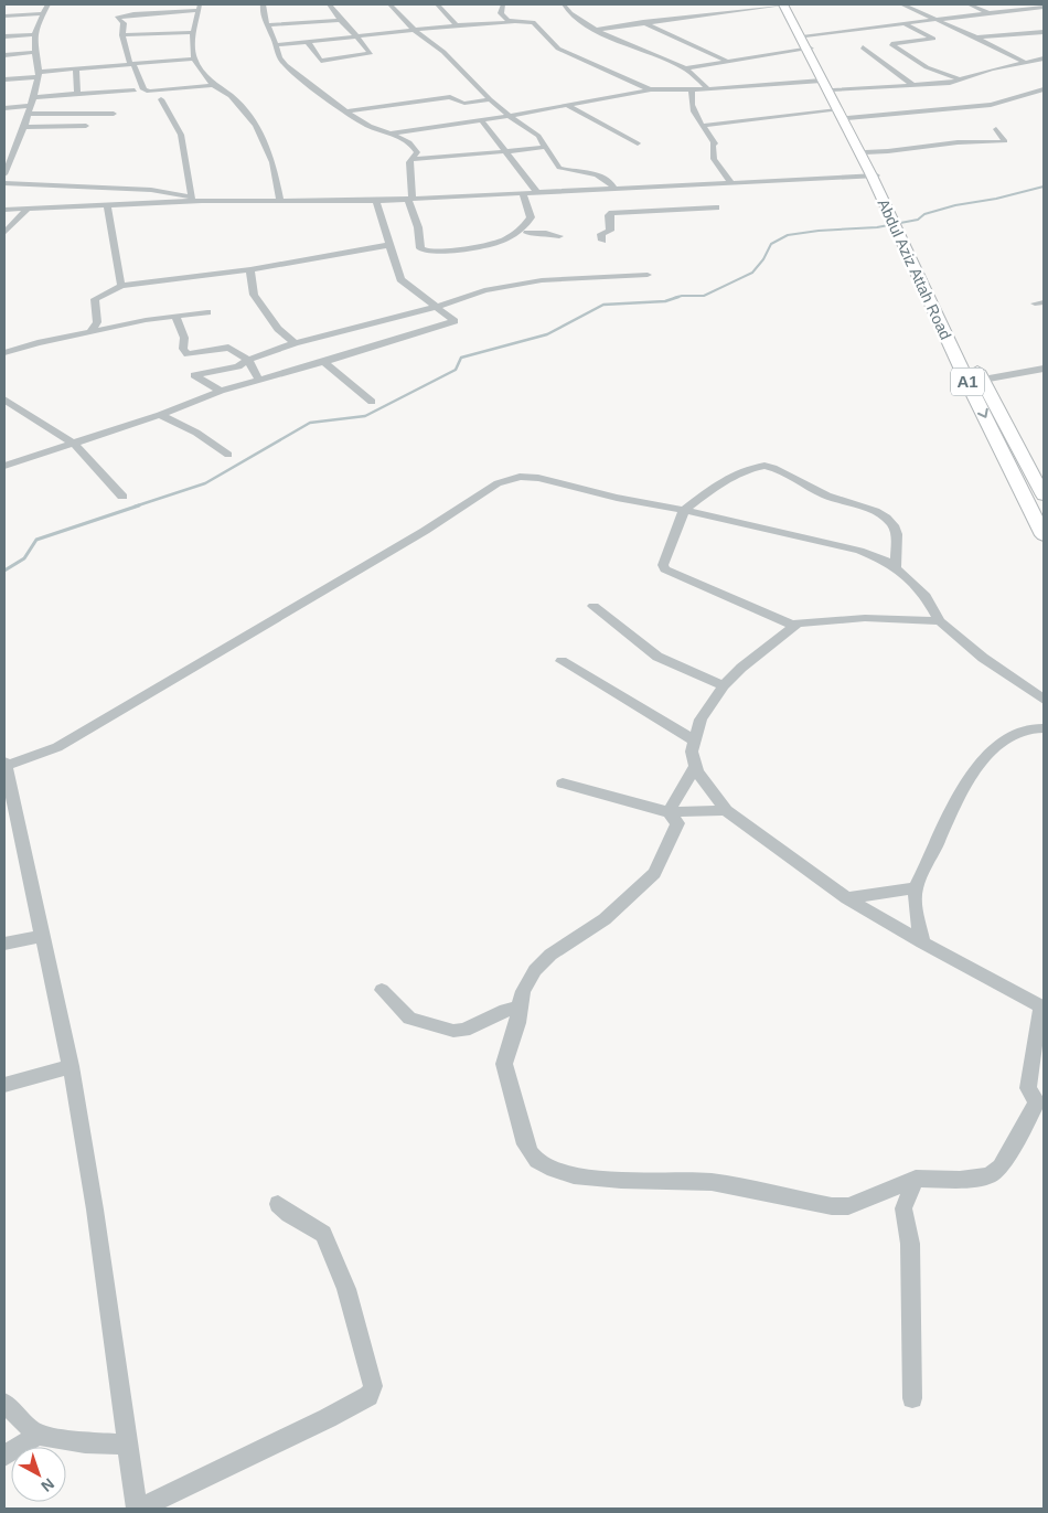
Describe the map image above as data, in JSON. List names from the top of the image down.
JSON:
{
  "streets": {
    "highway": ["Abdul Aziz Attah Road", "A1"]
  },
  "north": "bottom right"
}
